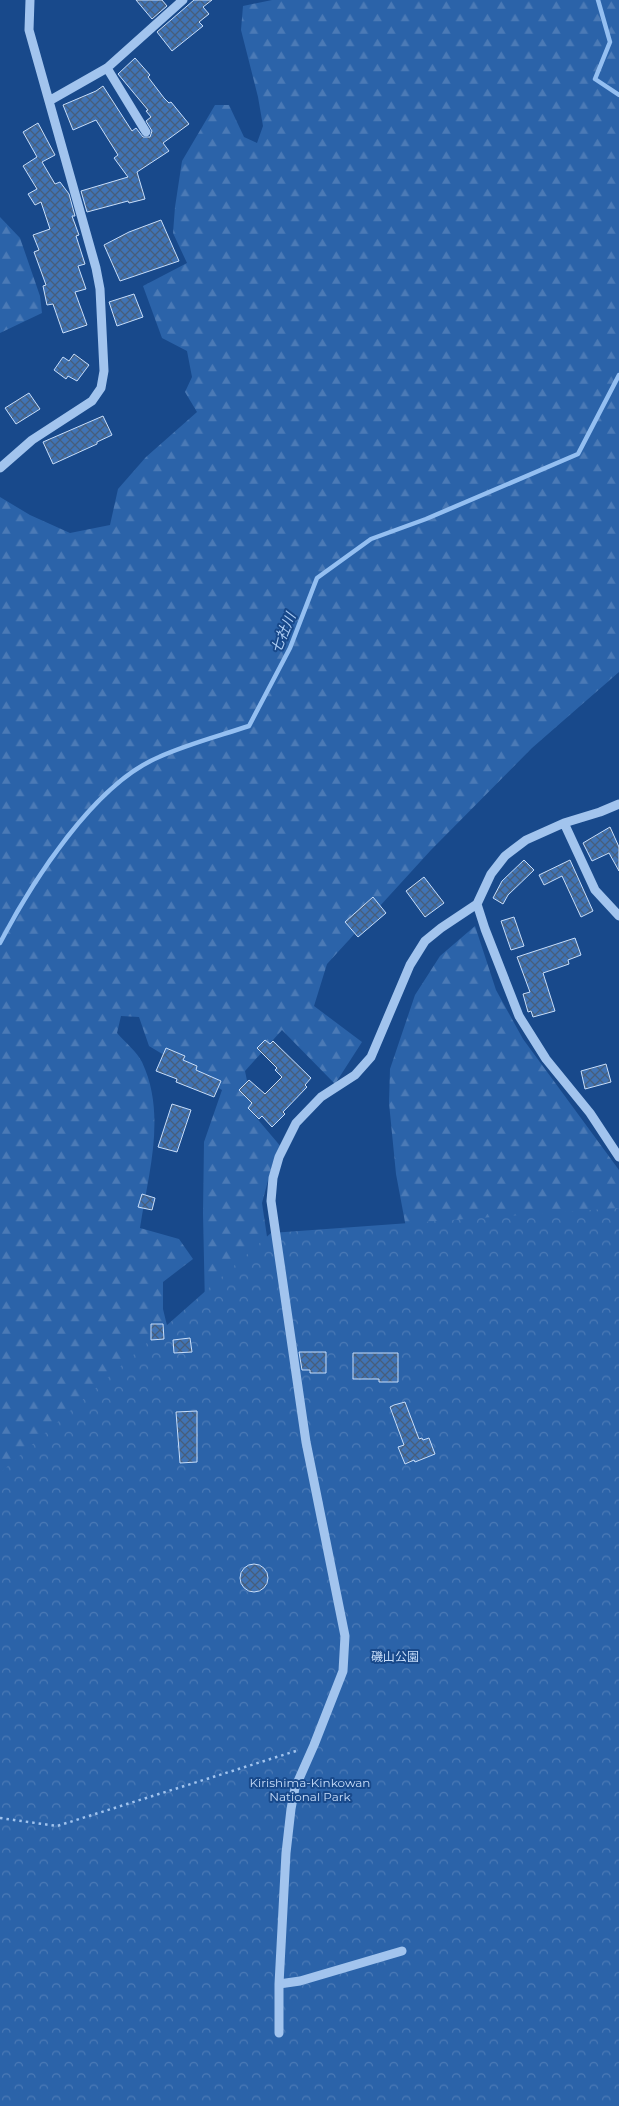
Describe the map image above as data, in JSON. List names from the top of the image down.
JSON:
{
  "water": ["七社川"],
  "parks": ["磯山公園", "Kirishima-Kinkowan National Park"]
}
